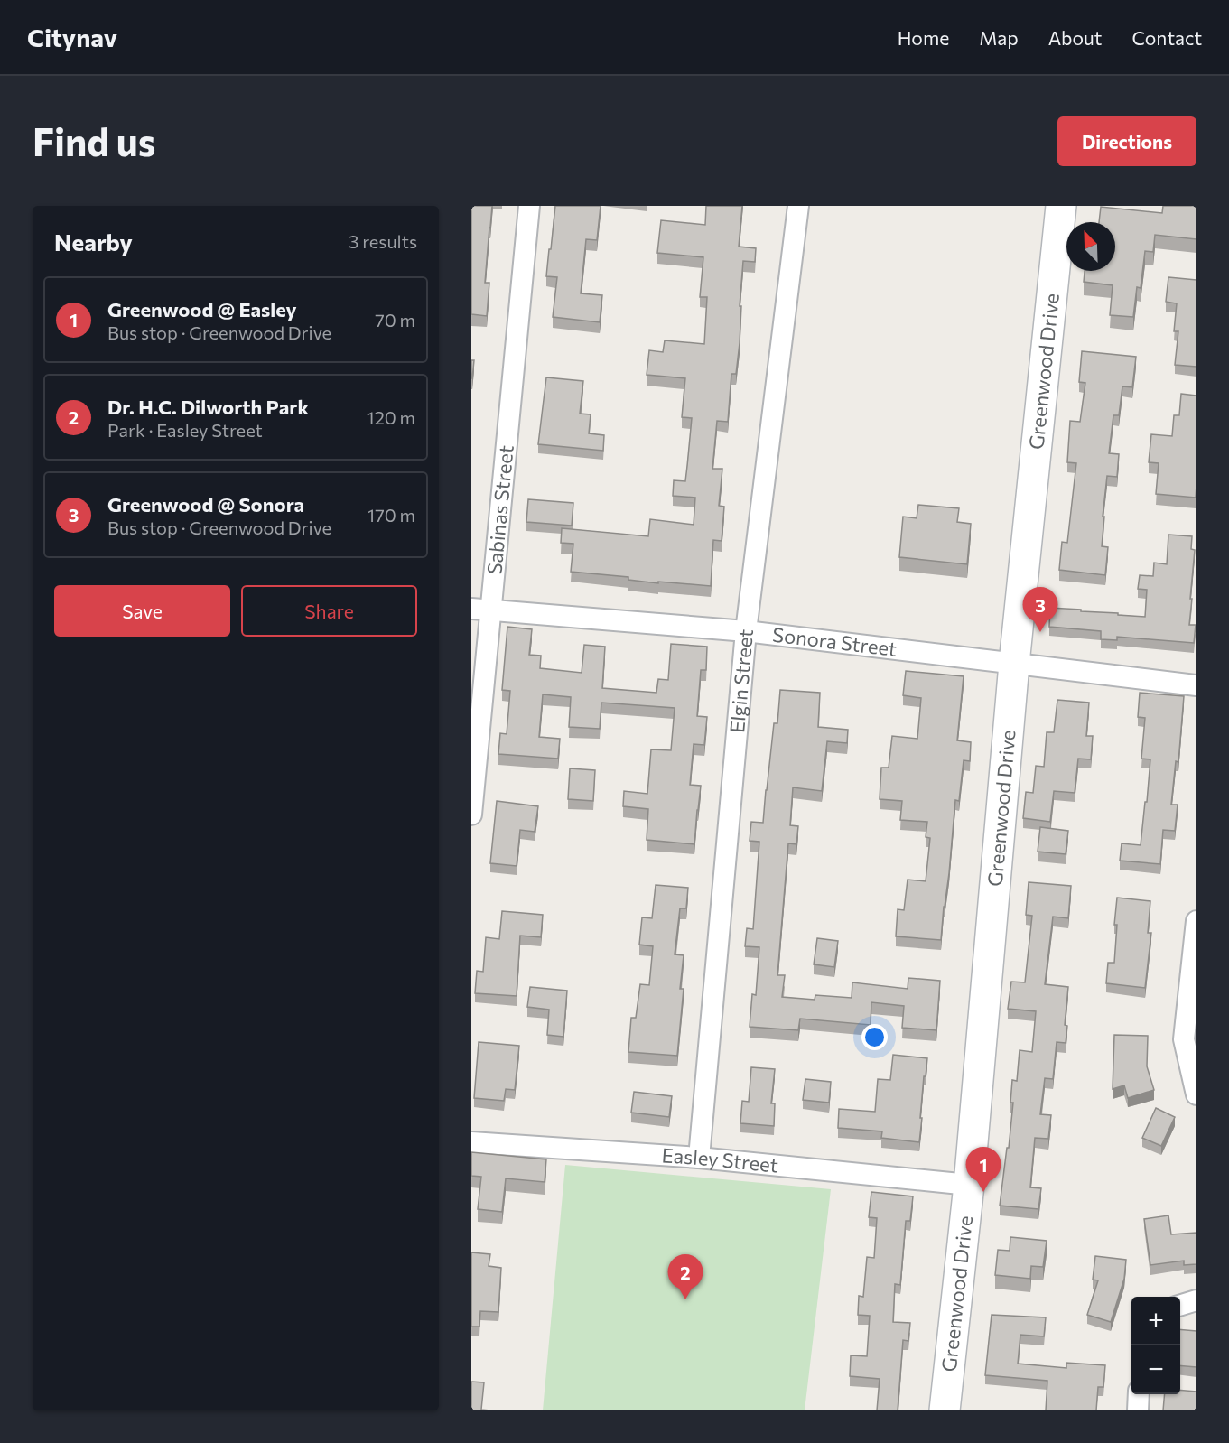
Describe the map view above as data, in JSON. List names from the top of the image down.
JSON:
{
  "streets": {
    "main road": ["Greenwood Drive"],
    "street": [
      "Sabinas Street",
      "Sonora Street",
      "Elgin Street",
      "Easley Street"
    ]
  },
  "crossings": [
    ["Greenwood Drive", "Sonora Street"],
    ["Greenwood Drive", "Easley Street"],
    ["Sabinas Street", "Sonora Street"],
    ["Sonora Street", "Elgin Street"],
    ["Elgin Street", "Easley Street"]
  ],
  "north": "top left",
  "page": {
    "header": "Citynav",
    "nav": [
      "Home",
      "Map",
      "About",
      "Contact"
    ],
    "buttons": [
      "Directions",
      ["Save", "Share"]
    ],
    "title": "Find us",
    "heading": ["Nearby", "3 results"],
    "list": [
      {
        "mark": "1",
        "name": "Greenwood @ Easley",
        "note": "Bus stop · Greenwood Drive",
        "value": "70 m"
      },
      {
        "mark": "2",
        "name": "Dr. H.C. Dilworth Park",
        "note": "Park · Easley Street",
        "value": "120 m"
      },
      {
        "mark": "3",
        "name": "Greenwood @ Sonora",
        "note": "Bus stop · Greenwood Drive",
        "value": "170 m"
      }
    ],
    "pins": ["3", "1", "2"],
    "map_buttons": ["+", "−"]
  }
}
